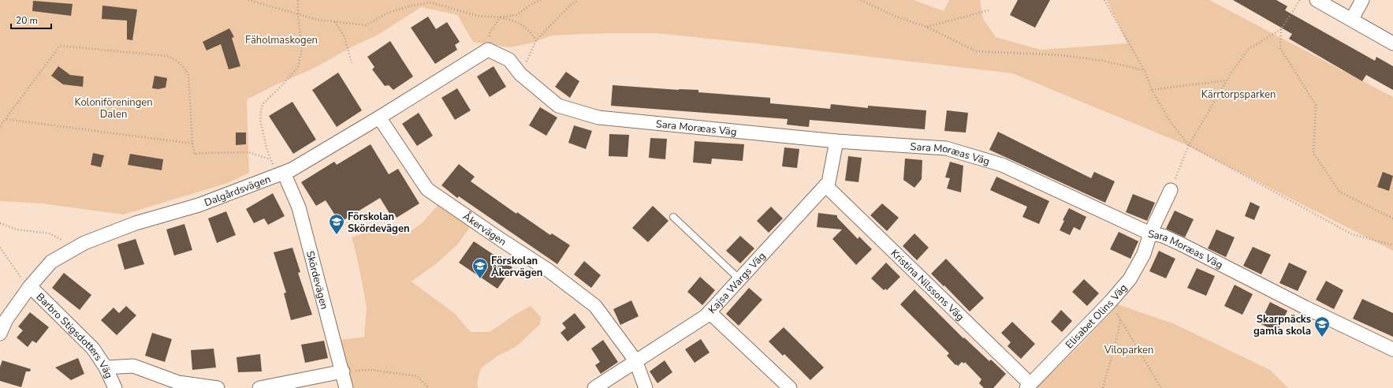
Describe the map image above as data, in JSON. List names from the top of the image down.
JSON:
{
  "streets": {
    "street": [
      "Sara Moræas Väg",
      "Dalgårdsvägen",
      "Åkervägen",
      "Skördevägen",
      "Kajsa Wargs Väg",
      "Kristina Nilssons Väg",
      "Elisabet Olins Väg",
      "Barbro Stigsdotters Väg"
    ]
  },
  "crossings": [
    ["Sara Moræas Väg", "Dalgårdsvägen"],
    ["Sara Moræas Väg", "Kajsa Wargs Väg"],
    ["Sara Moræas Väg", "Elisabet Olins Väg"],
    ["Dalgårdsvägen", "Åkervägen"],
    ["Dalgårdsvägen", "Skördevägen"],
    ["Dalgårdsvägen", "Barbro Stigsdotters Väg"],
    ["Åkervägen", "Kajsa Wargs Väg"],
    ["Kajsa Wargs Väg", "Kristina Nilssons Väg"],
    ["Kristina Nilssons Väg", "Elisabet Olins Väg"]
  ],
  "parks": [
    "Fäholmaskogen",
    "Kärrtorpsparken",
    "Koloniföreningen Dalen",
    "Viloparken"
  ],
  "places": {
    "school or university": ["Förskolan Skördevägen", "Förskolan Åkervägen", "Skarpnäcks gamla skola"]
  },
  "scale_bar": "20 m"
}
